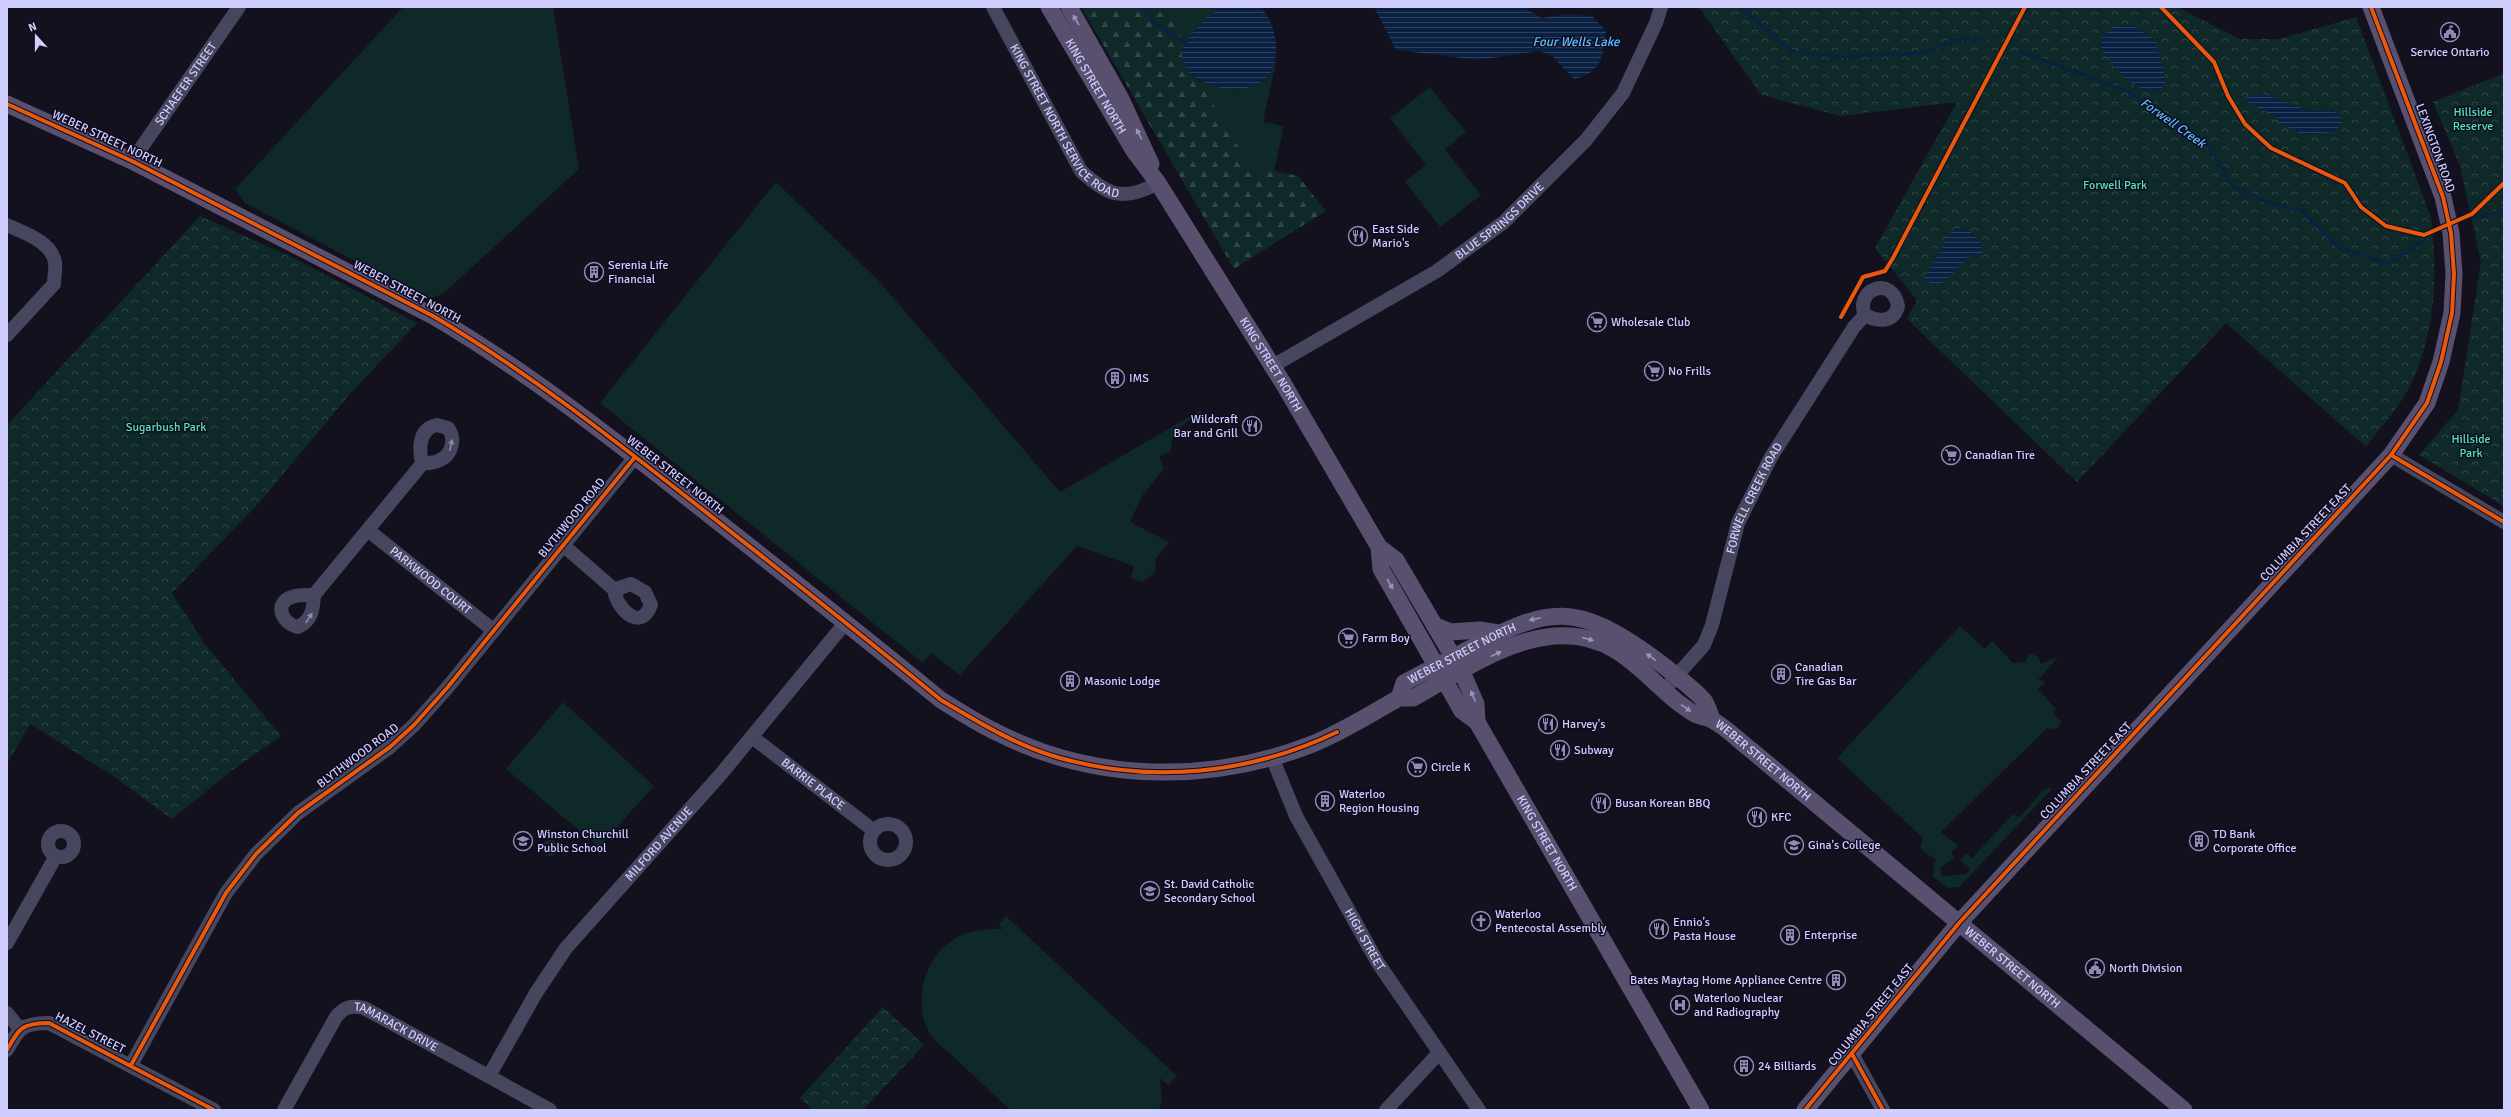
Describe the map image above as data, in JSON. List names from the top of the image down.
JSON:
{
  "streets": {
    "main road": [
      "KING STREET NORTH",
      "WEBER STREET NORTH",
      "LEXINGTON ROAD",
      "COLUMBIA STREET EAST"
    ],
    "street": [
      "SCHAEFER STREET",
      "KING STREET NORTH SERVICE ROAD",
      "BLUE SPRINGS DRIVE",
      "FORWELL CREEK ROAD",
      "BLYTHWOOD ROAD",
      "PARKWOOD COURT",
      "BARRIE PLACE",
      "MILFORD AVENUE",
      "HIGH STREET",
      "TAMARACK DRIVE",
      "HAZEL STREET"
    ]
  },
  "crossings": [
    ["SCHAEFER STREET", "WEBER STREET NORTH"],
    ["KING STREET NORTH", "KING STREET NORTH SERVICE ROAD"],
    ["KING STREET NORTH", "WEBER STREET NORTH"],
    ["KING STREET NORTH", "BLUE SPRINGS DRIVE"],
    ["WEBER STREET NORTH", "FORWELL CREEK ROAD"],
    ["WEBER STREET NORTH", "BLYTHWOOD ROAD"],
    ["WEBER STREET NORTH", "COLUMBIA STREET EAST"],
    ["WEBER STREET NORTH", "MILFORD AVENUE"],
    ["WEBER STREET NORTH", "HIGH STREET"],
    ["LEXINGTON ROAD", "COLUMBIA STREET EAST"],
    ["BLYTHWOOD ROAD", "PARKWOOD COURT"],
    ["BLYTHWOOD ROAD", "HAZEL STREET"],
    ["BARRIE PLACE", "MILFORD AVENUE"],
    ["MILFORD AVENUE", "TAMARACK DRIVE"]
  ],
  "water": ["Four Wells Lake", "Forwell Creek"],
  "parks": [
    "Hillside Reserve",
    "Forwell Park",
    "Sugarbush Park",
    "Hillside Park"
  ],
  "places": {
    "public building": ["Service Ontario", "North Division"],
    "restaurant": [
      "East Side Mario's",
      "Wildcraft Bar and Grill",
      "Harvey's",
      "Subway",
      "Busan Korean BBQ",
      "KFC",
      "Ennio's Pasta House"
    ],
    "building": [
      "Serenia Life Financial",
      "IMS",
      "Canadian Tire Gas Bar",
      "Masonic Lodge",
      "Waterloo Region Housing",
      "TD Bank Corporate Office",
      "Enterprise",
      "Bates Maytag Home Appliance Centre",
      "24 Billiards"
    ],
    "supermarket": [
      "Wholesale Club",
      "No Frills",
      "Canadian Tire",
      "Farm Boy",
      "Circle K"
    ],
    "school or university": ["Winston Churchill Public School", "Gina's College", "St. David Catholic Secondary School"],
    "church": ["Waterloo Pentecostal Assembly"],
    "hospital": ["Waterloo Nuclear and Radiography"]
  },
  "north": "top"
}
